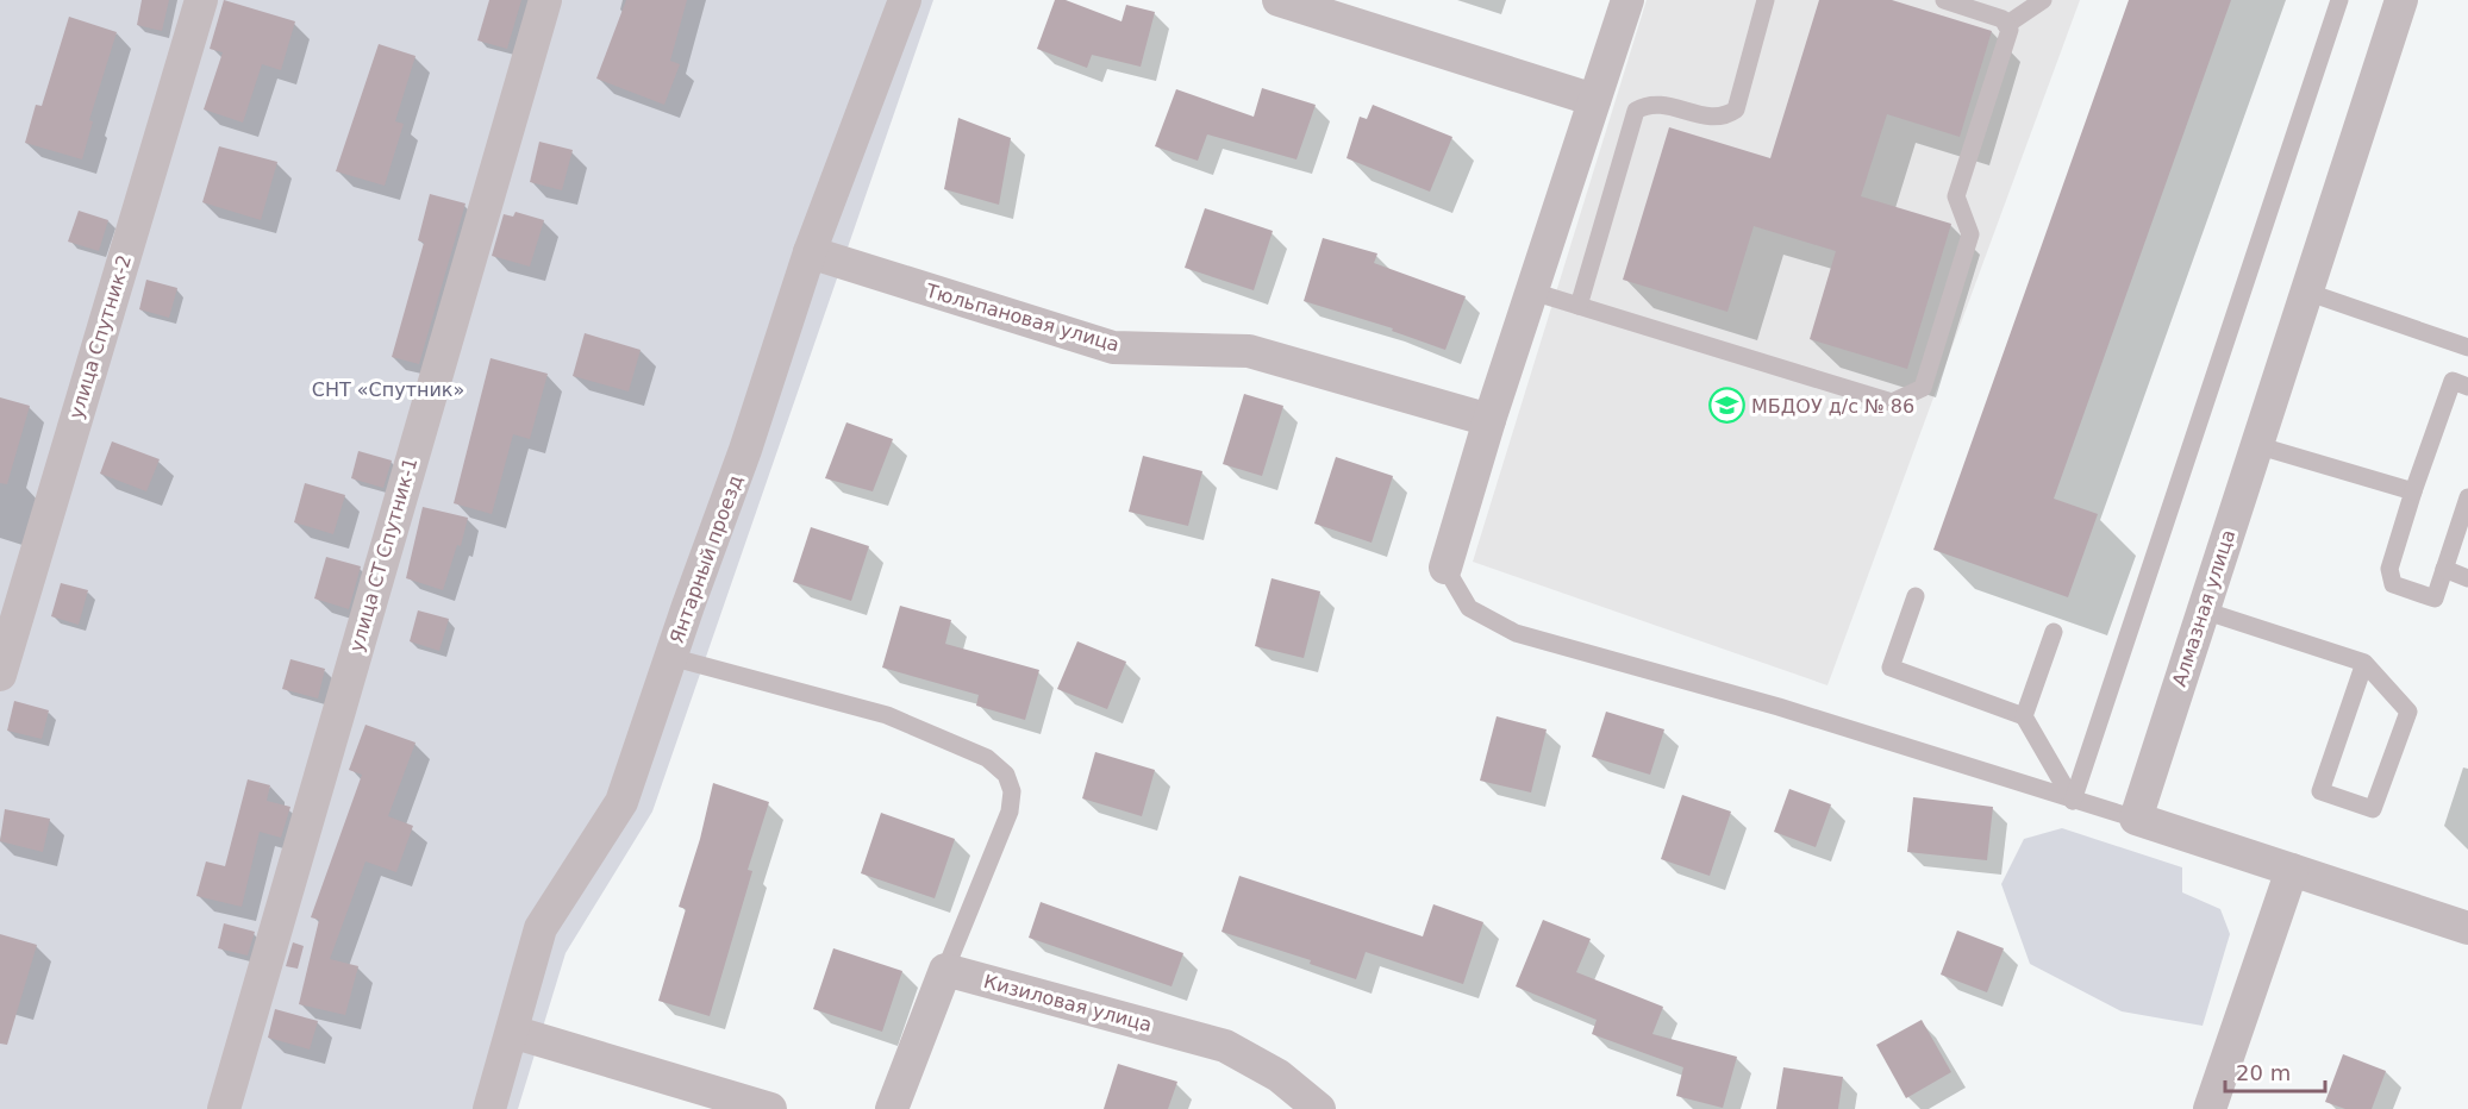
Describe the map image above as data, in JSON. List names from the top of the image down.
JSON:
{
  "streets": {
    "street": [
      "Тюльпановая улица",
      "улица Спутник-2",
      "улица СТ Спутник-1",
      "Янтарный проезд",
      "Алмазная улица",
      "Кизиловая улица"
    ]
  },
  "crossings": [
    ["Тюльпановая улица", "Янтарный проезд"]
  ],
  "parks": ["СНТ «Спутник»"],
  "places": {
    "school or university": ["МБДОУ д/с № 86"]
  },
  "scale_bar": "20 m"
}
